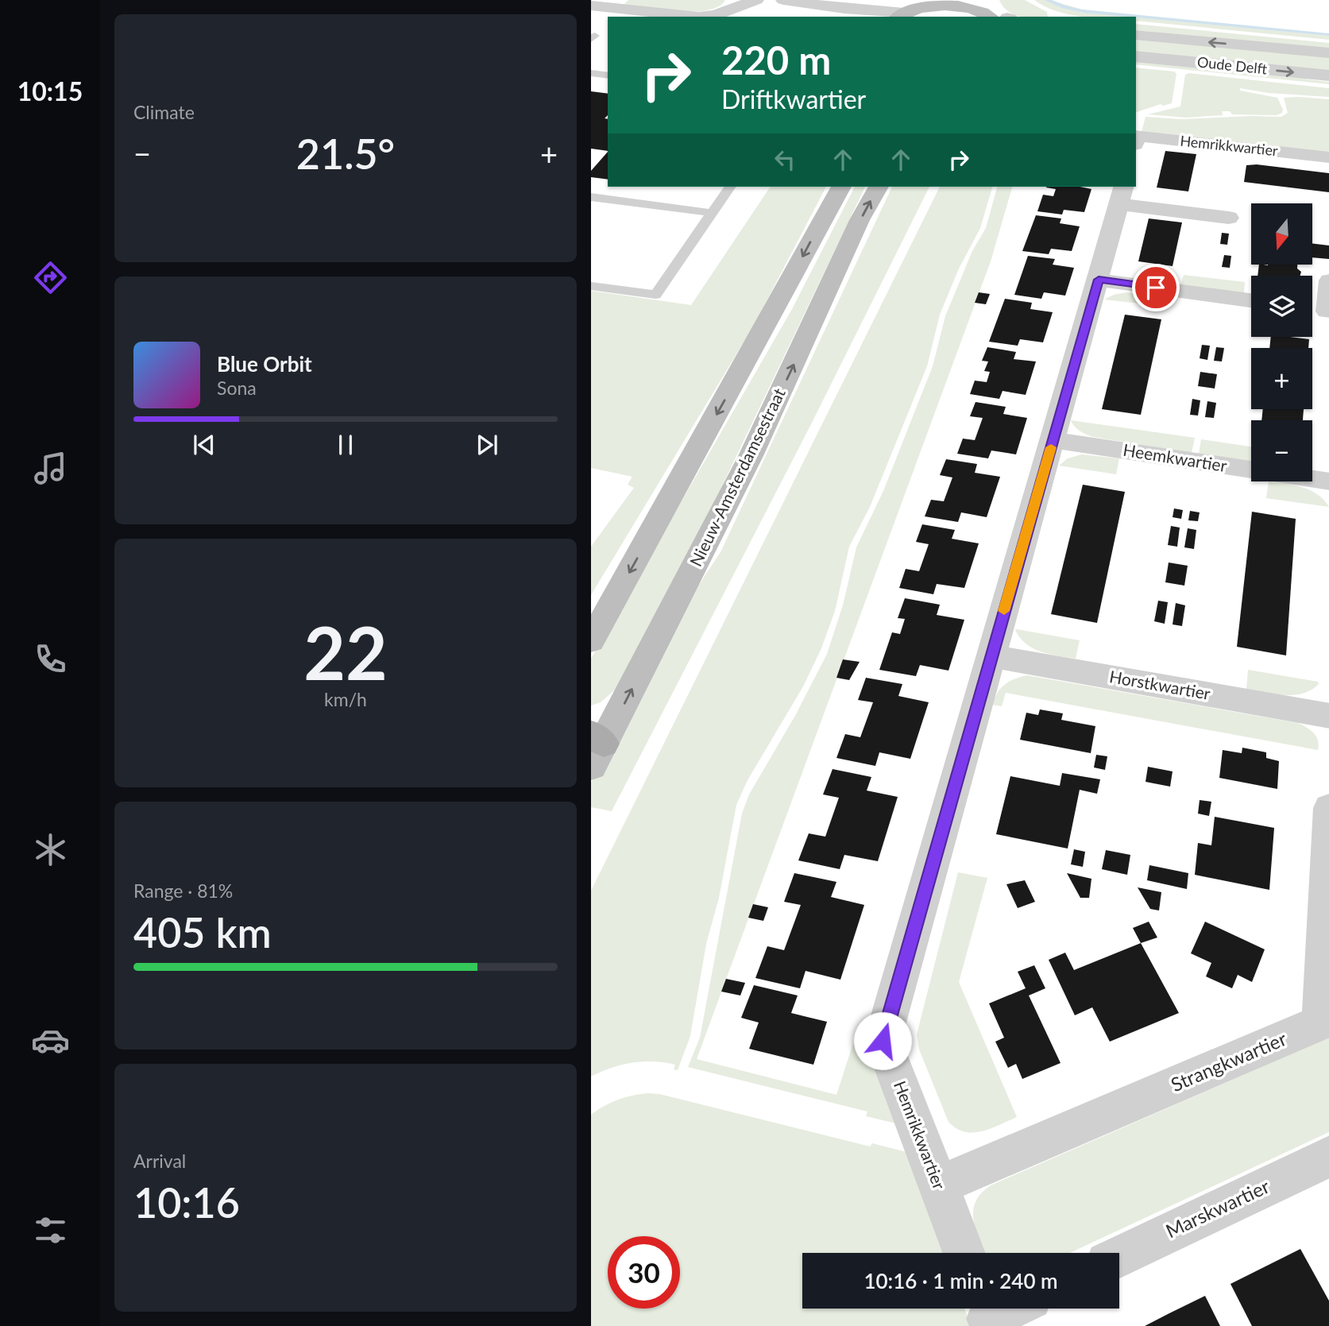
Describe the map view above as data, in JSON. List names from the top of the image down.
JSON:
{
  "streets": {
    "main road": ["Nieuw-Amsterdamsestraat"],
    "street": [
      "Oude Delft",
      "Hemrikkwartier",
      "Heemkwartier",
      "Horstkwartier",
      "Strangkwartier",
      "Marskwartier"
    ]
  },
  "crossings": [
    ["Hemrikkwartier", "Heemkwartier"],
    ["Hemrikkwartier", "Horstkwartier"],
    ["Hemrikkwartier", "Strangkwartier"]
  ],
  "north": "bottom",
  "page": {
    "tabs": "10:15",
    "tile": [
      "Climate",
      ["22", "km/h"],
      ["Range · 81%", "405 km"],
      ["Arrival", "10:16"]
    ],
    "turn": ["220 m", "Driftkwartier"],
    "heat": ["−", "21.5°", "+"],
    "map_buttons": ["+", "−"],
    "song": ["Blue Orbit", "Sona"],
    "limit": "30",
    "trip": "10:16 · 1 min · 240 m"
  }
}
